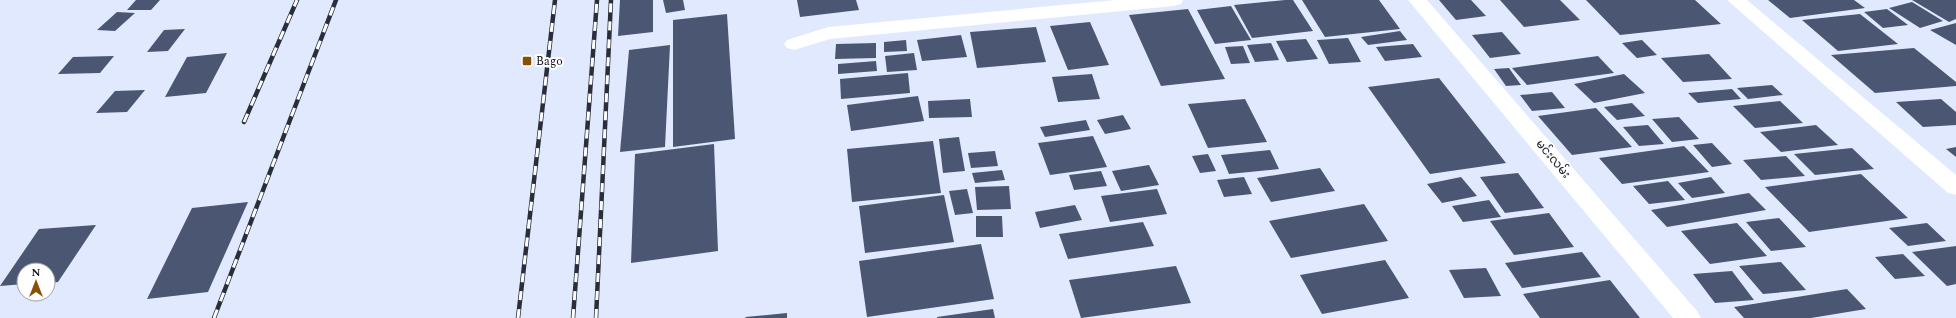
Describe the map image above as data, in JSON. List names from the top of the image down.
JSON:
{
  "streets": {
    "street": ["မင်းလမ်း"]
  },
  "places": {
    "transit": ["Bago"]
  },
  "north": "top"
}
